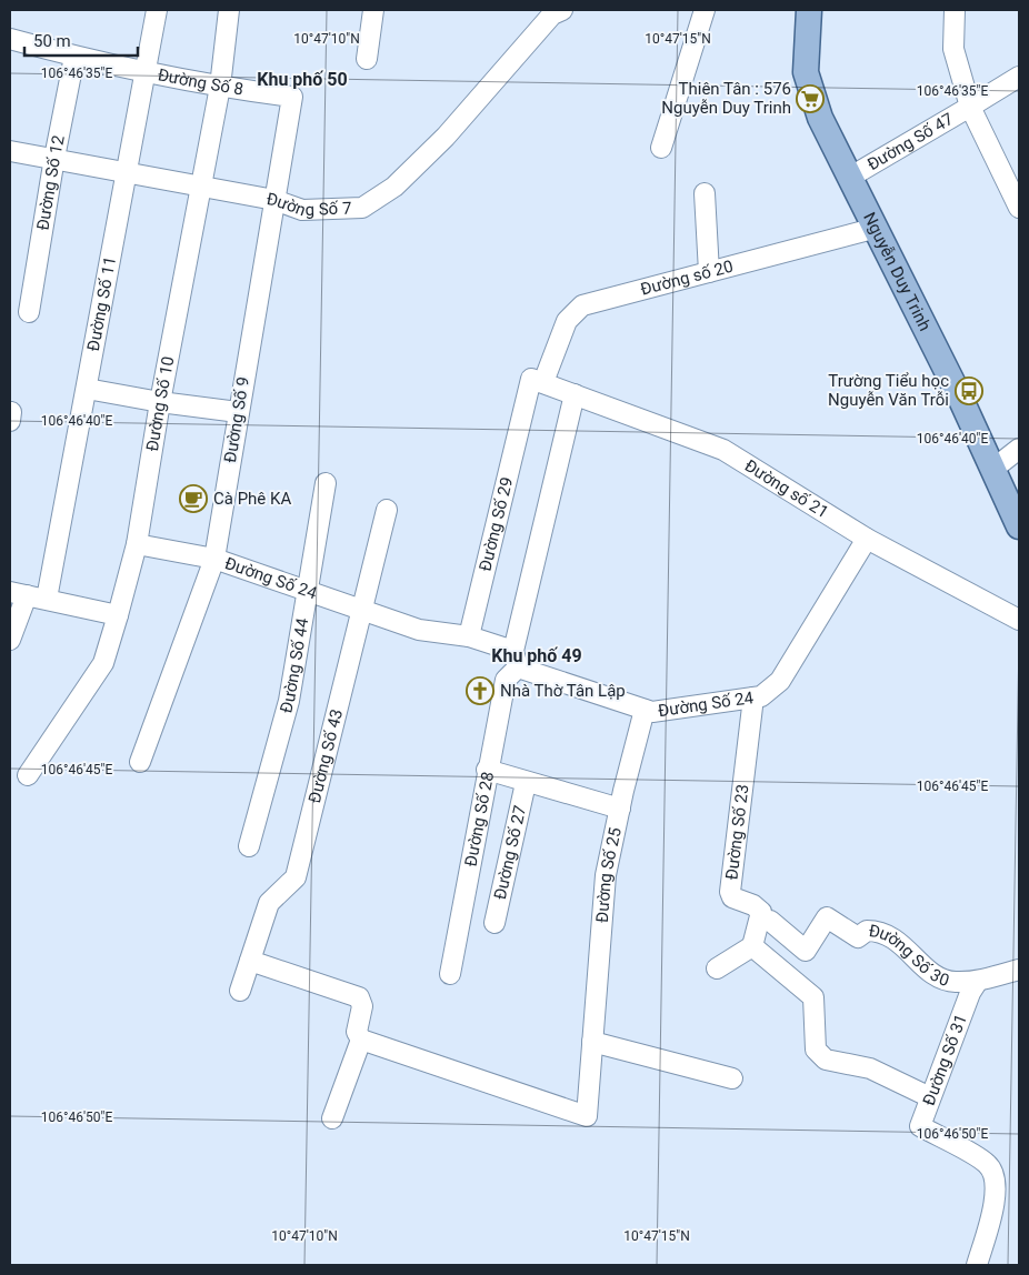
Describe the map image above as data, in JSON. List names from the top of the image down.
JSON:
{
  "streets": {
    "main road": ["Nguyễn Duy Trinh"],
    "street": [
      "Đường Số 8",
      "Đường Số 47",
      "Đường Số 12",
      "Đường Số 7",
      "Đường số 20",
      "Đường Số 11",
      "Đường Số 10",
      "Đường Số 9",
      "Đường số 21",
      "Đường Số 29",
      "Đường Số 24",
      "Đường Số 44",
      "Đường Số 43",
      "Đường Số 28",
      "Đường Số 23",
      "Đường Số 27",
      "Đường Số 25",
      "Đường Số 30",
      "Đường Số 31"
    ]
  },
  "crossings": [
    ["Đường Số 8", "Đường Số 12"],
    ["Đường Số 8", "Đường Số 7"],
    ["Đường Số 8", "Đường Số 11"],
    ["Đường Số 8", "Đường Số 10"],
    ["Đường Số 8", "Đường Số 9"],
    ["Đường Số 47", "Nguyễn Duy Trinh"],
    ["Đường Số 12", "Đường Số 7"],
    ["Đường Số 7", "Đường Số 11"],
    ["Đường Số 7", "Đường Số 10"],
    ["Đường Số 7", "Đường Số 9"],
    ["Nguyễn Duy Trinh", "Đường số 20"],
    ["Đường số 20", "Đường số 21"],
    ["Đường số 20", "Đường Số 29"],
    ["Đường Số 10", "Đường Số 24"],
    ["Đường Số 9", "Đường Số 24"],
    ["Đường số 21", "Đường Số 29"],
    ["Đường số 21", "Đường Số 24"],
    ["Đường số 21", "Đường Số 28"],
    ["Đường Số 29", "Đường Số 24"],
    ["Đường Số 24", "Đường Số 44"],
    ["Đường Số 24", "Đường Số 43"],
    ["Đường Số 24", "Đường Số 28"],
    ["Đường Số 24", "Đường Số 23"],
    ["Đường Số 24", "Đường Số 25"],
    ["Đường Số 28", "Đường Số 27"],
    ["Đường Số 27", "Đường Số 25"],
    ["Đường Số 30", "Đường Số 31"]
  ],
  "districts": ["Khu phố 50", "Khu phố 49"],
  "places": {
    "supermarket": ["Thiên Tân : 576 Nguyễn Duy Trinh"],
    "bus stop": ["Trường Tiểu học Nguyễn Văn Trỗi"],
    "cafe": ["Cà Phê KA"],
    "church": ["Nhà Thờ Tân Lập"]
  },
  "scale_bar": "50 m",
  "coordinates": [
    "10°47'10\"N",
    "10°47'15\"N",
    "106°46'35\"E",
    "106°46'40\"E",
    "106°46'45\"E",
    "106°46'50\"E"
  ]
}
